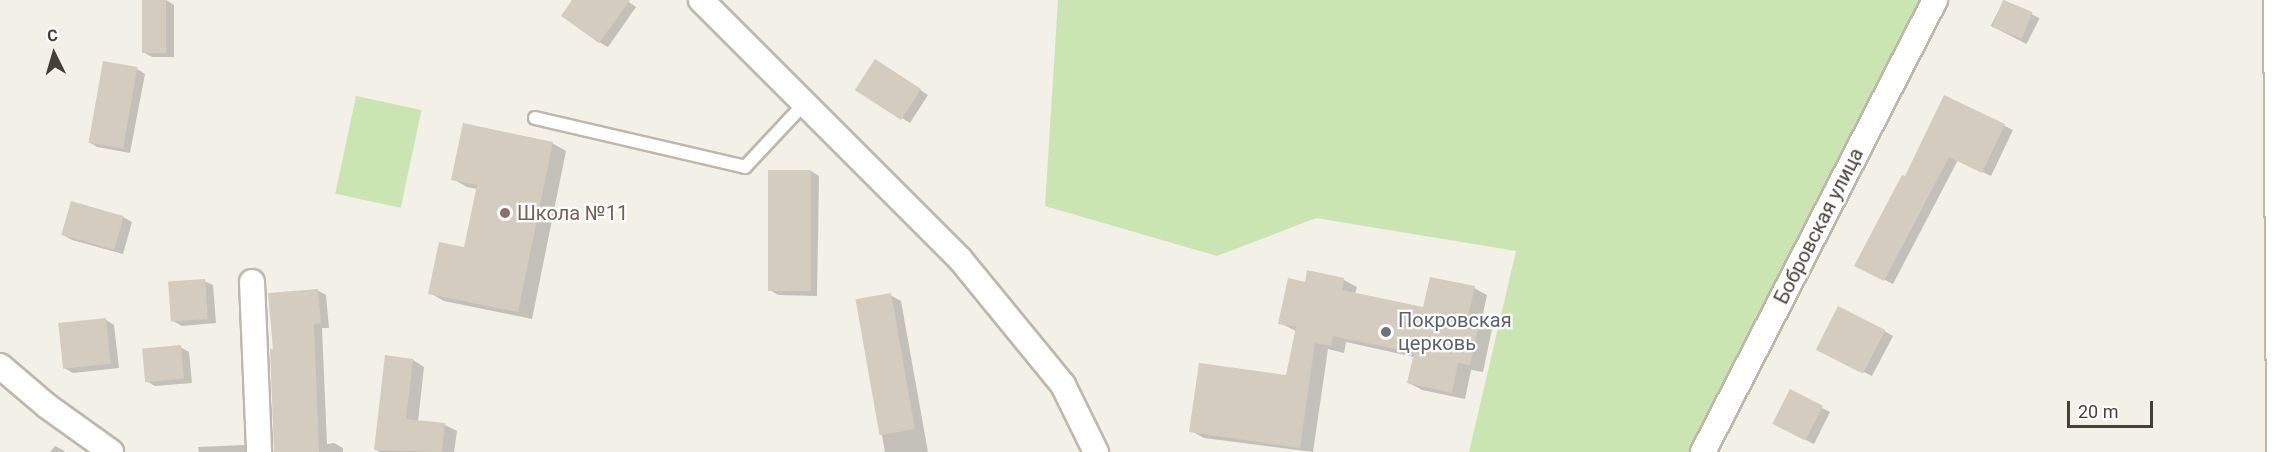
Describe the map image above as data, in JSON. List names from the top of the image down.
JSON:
{
  "streets": {
    "street": ["Бобровская улица"]
  },
  "places": ["Школа №11", "Покровская церковь"],
  "scale_bar": "20 m",
  "north": "top"
}
